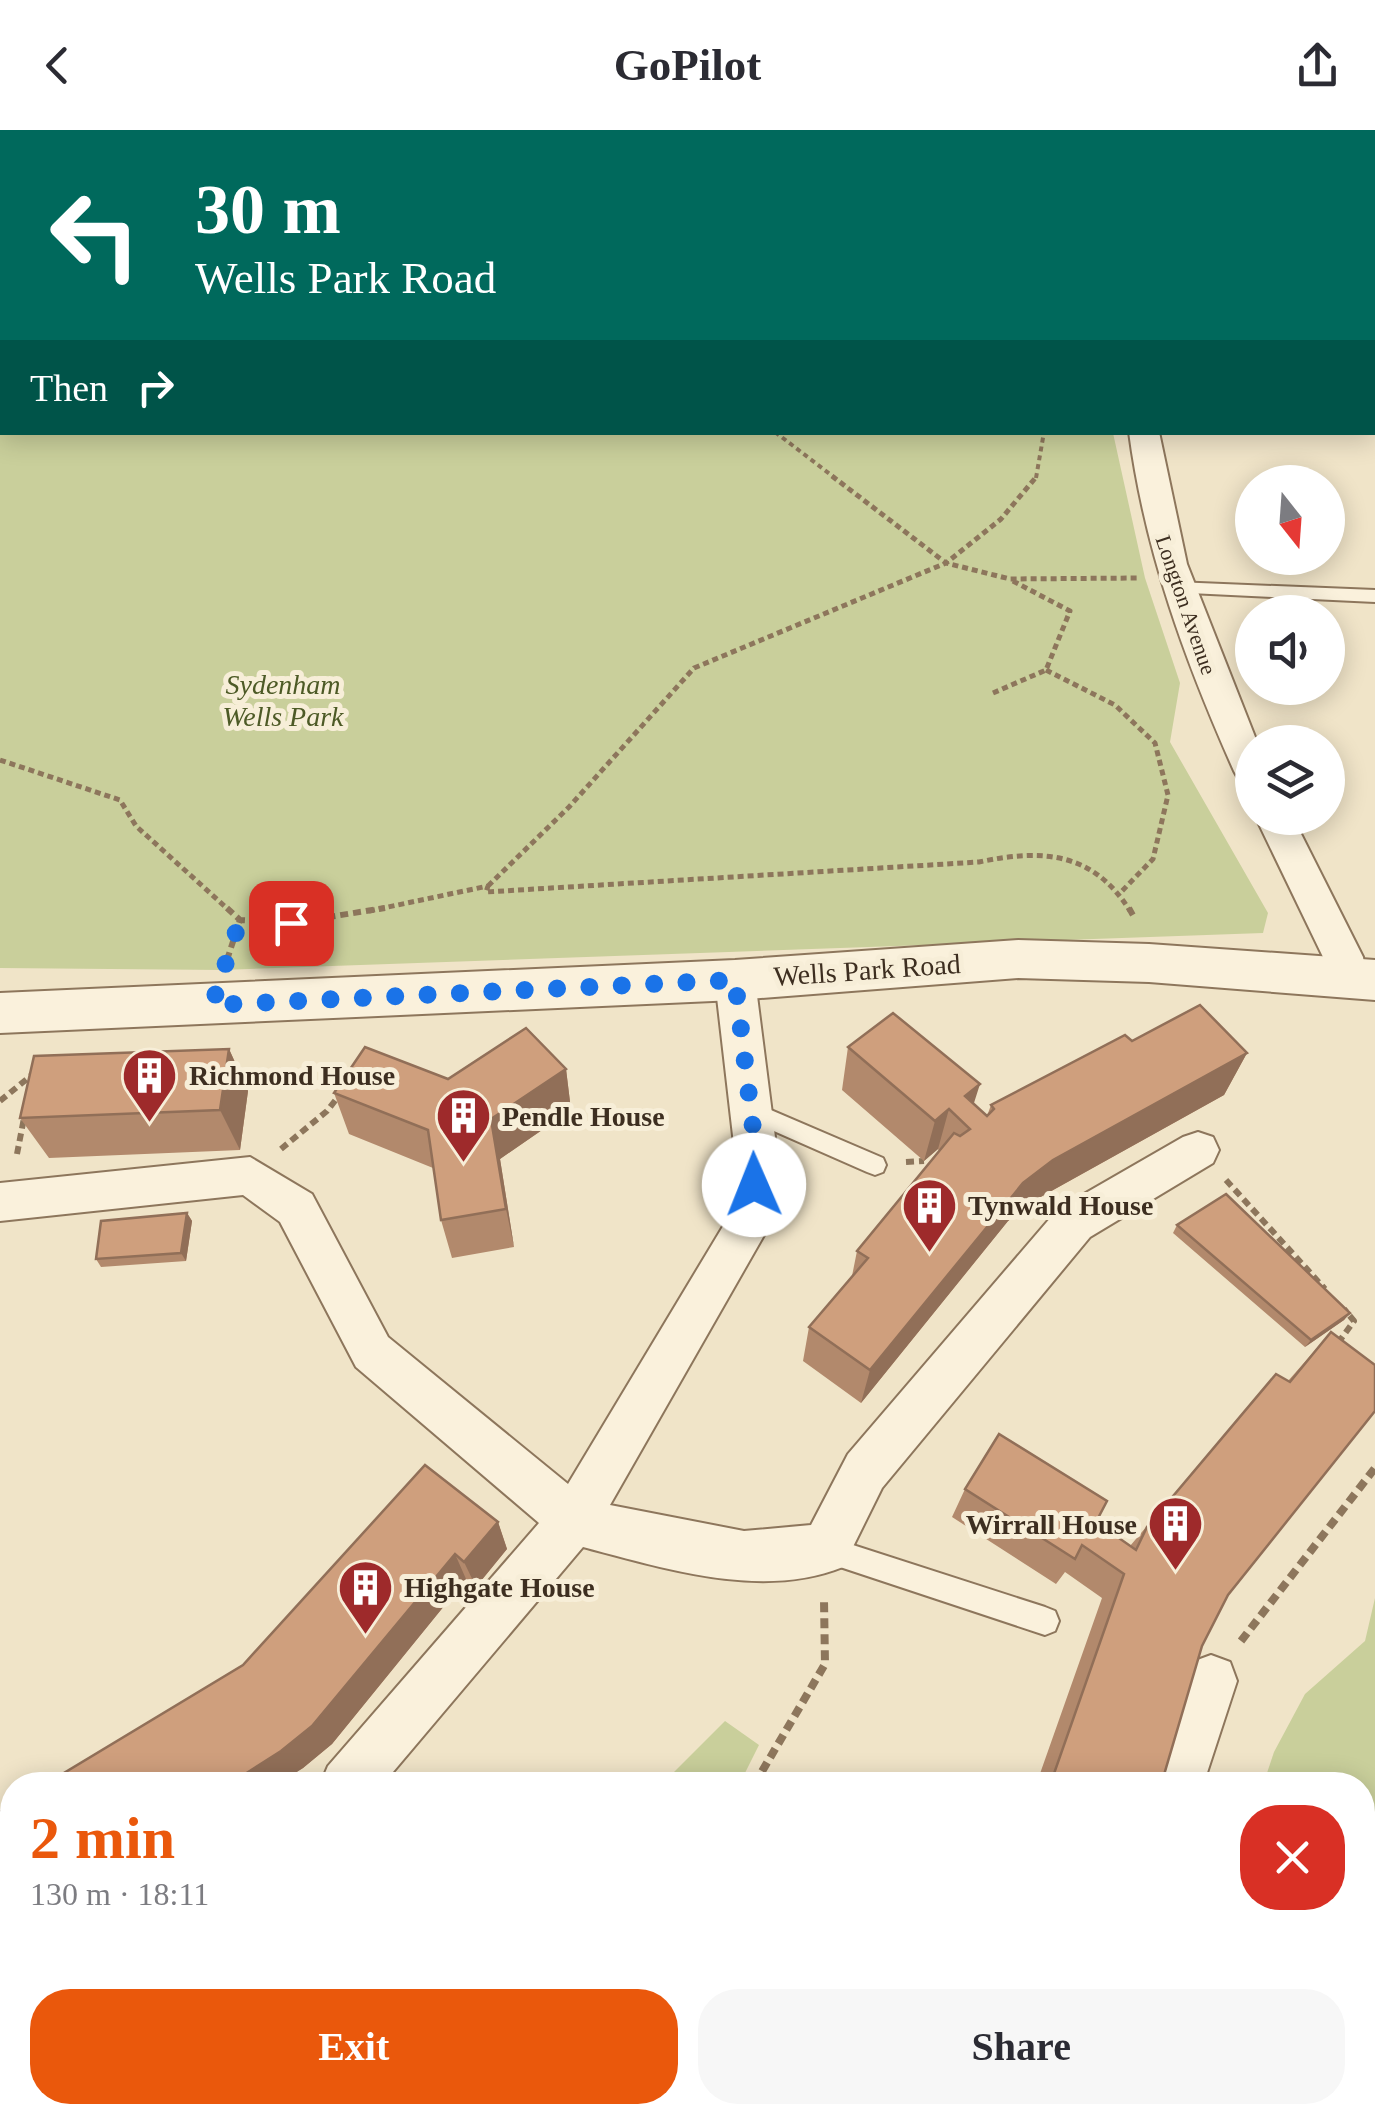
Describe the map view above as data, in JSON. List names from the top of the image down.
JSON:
{
  "streets": {
    "street": ["Longton Avenue", "Wells Park Road"]
  },
  "parks": ["Sydenham Wells Park"],
  "places": {
    "building": [
      "Richmond House",
      "Pendle House",
      "Tynwald House",
      "Wirrall House",
      "Highgate House"
    ]
  },
  "north": "bottom",
  "page": {
    "header": "GoPilot",
    "turn": ["30 m", "Wells Park Road"],
    "then": "Then",
    "heading": ["2 min", "130 m · 18:11"],
    "buttons": ["Exit", "Share"]
  }
}
